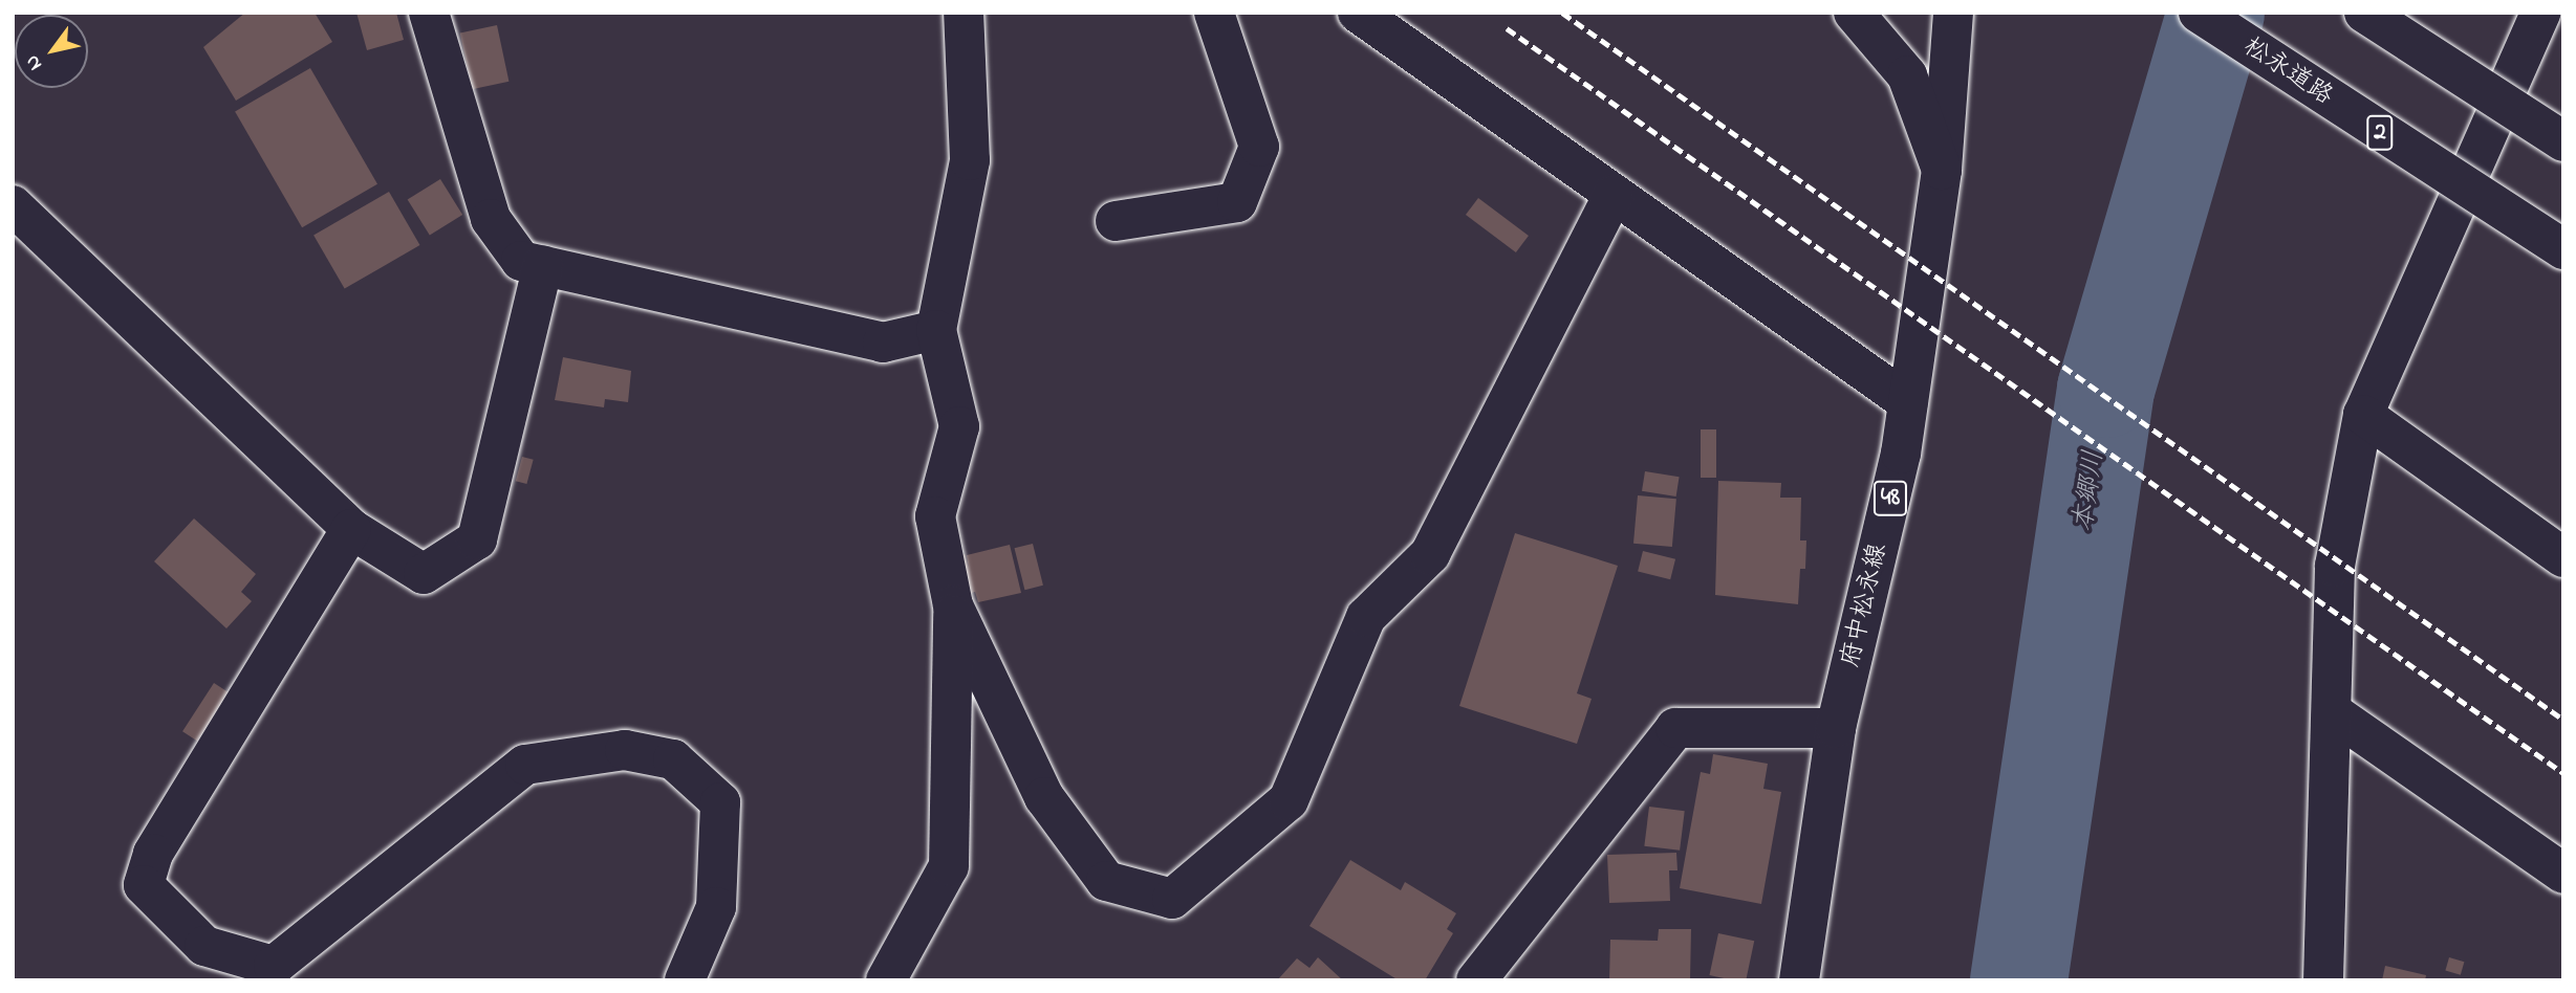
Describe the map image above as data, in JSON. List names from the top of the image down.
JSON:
{
  "streets": {
    "main road": [
      "松永道路",
      "2",
      "48",
      "府中松永線"
    ]
  },
  "water": ["本郷川"],
  "north": "bottom left"
}
